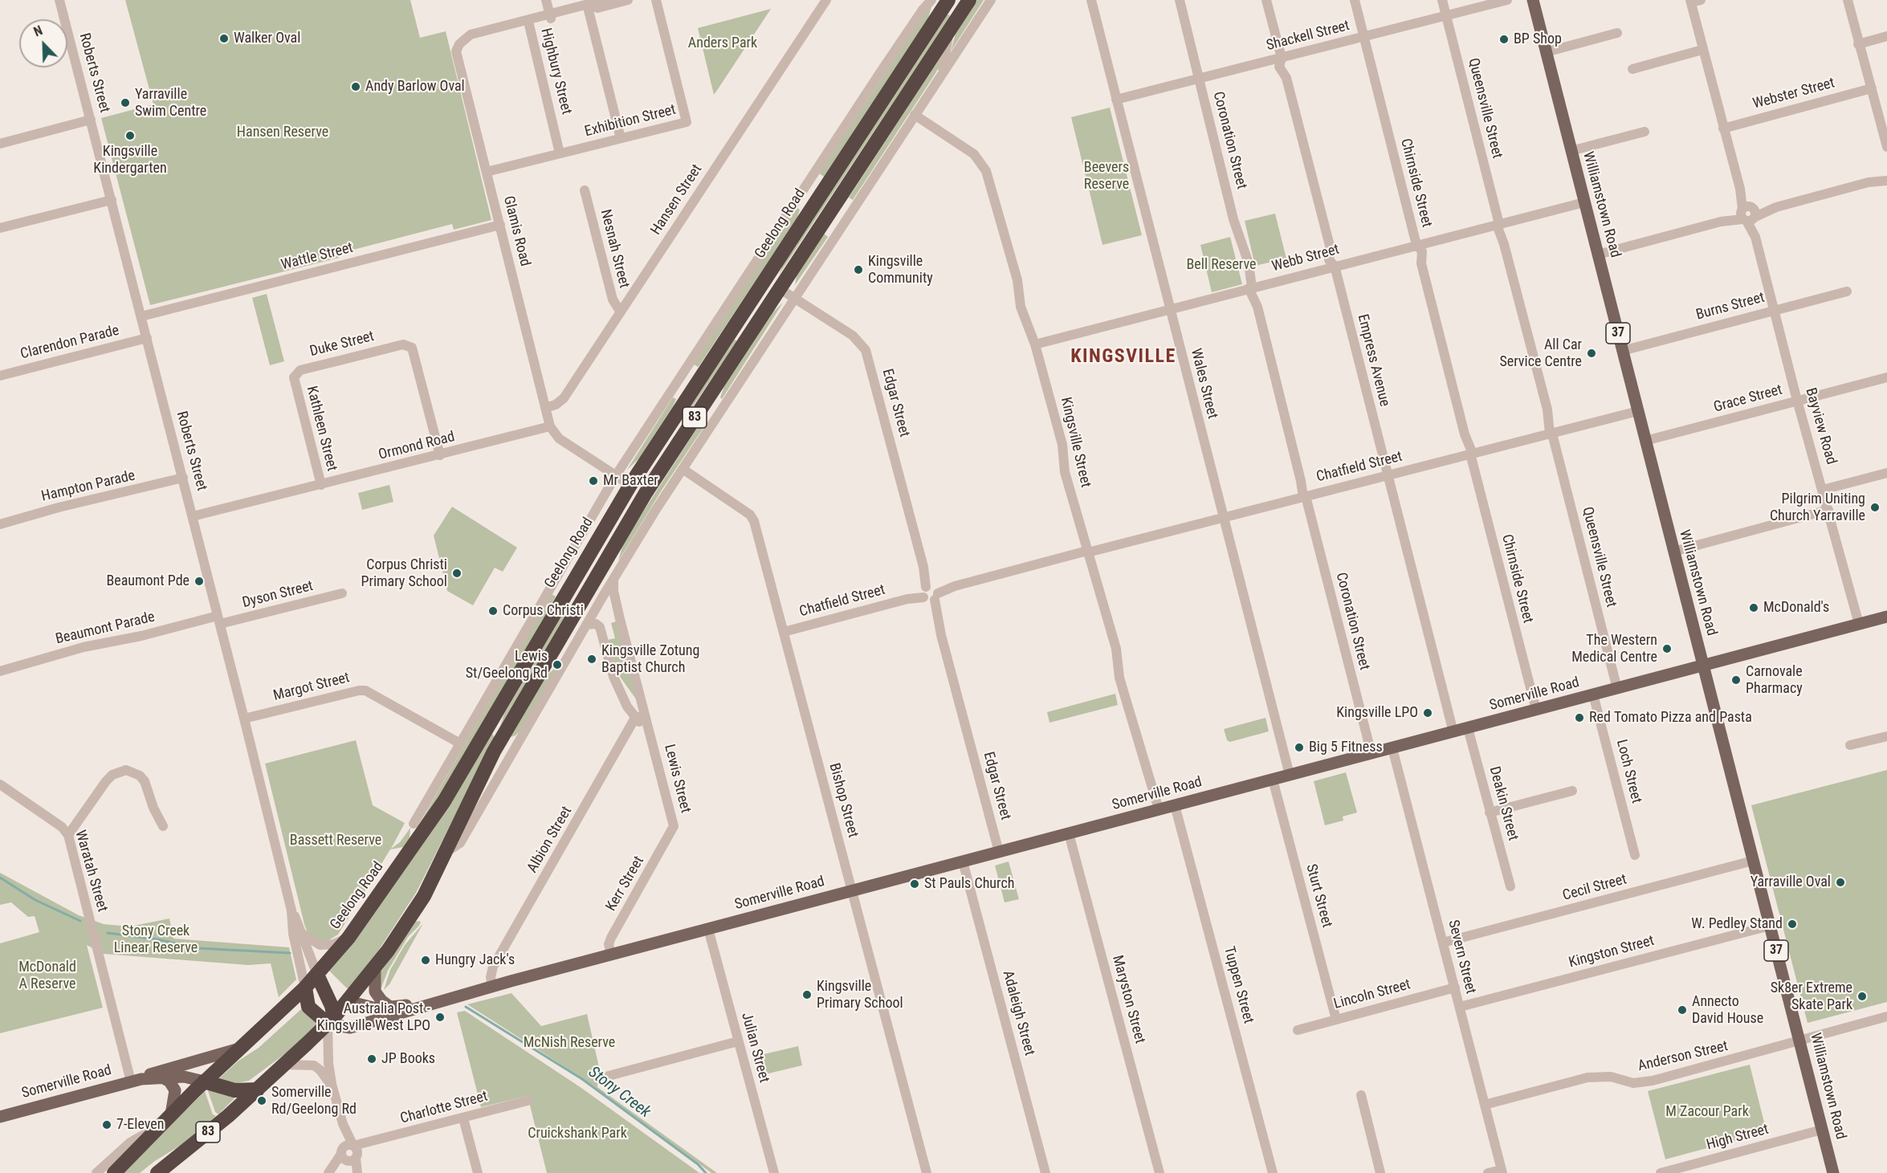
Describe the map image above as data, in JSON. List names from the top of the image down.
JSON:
{
  "streets": {
    "highway": ["Geelong Road", "83"],
    "main road": ["Williamstown Road", "37", "Somerville Road"],
    "street": [
      "Shackell Street",
      "Highbury Street",
      "Roberts Street",
      "Webster Street",
      "Queensville Street",
      "Exhibition Street",
      "Coronation Street",
      "Chirnside Street",
      "Hansen Street",
      "Glamis Road",
      "Nesnah Street",
      "Wattle Street",
      "Webb Street",
      "Burns Street",
      "Clarendon Parade",
      "Duke Street",
      "Empress Avenue",
      "Wales Street",
      "Grace Street",
      "Edgar Street",
      "Bayview Road",
      "Kathleen Street",
      "Kingsville Street",
      "Ormond Road",
      "Chatfield Street",
      "Hampton Parade",
      "Dyson Street",
      "Beaumont Parade",
      "Margot Street",
      "Loch Street",
      "Lewis Street",
      "Bishop Street",
      "Deakin Street",
      "Albion Street",
      "Waratah Street",
      "Kerr Street",
      "Cecil Street",
      "Sturt Street",
      "Kingston Street",
      "Severn Street",
      "Tuppen Street",
      "Lincoln Street",
      "Maryston Street",
      "Adaleigh Street",
      "Julian Street",
      "Anderson Street",
      "Charlotte Street",
      "High Street"
    ]
  },
  "crossings": [
    ["Shackell Street", "Queensville Street"],
    ["Shackell Street", "Coronation Street"],
    ["Shackell Street", "Chirnside Street"],
    ["Shackell Street", "Empress Avenue"],
    ["Shackell Street", "Wales Street"],
    ["Highbury Street", "Exhibition Street"],
    ["Roberts Street", "Geelong Road"],
    ["Roberts Street", "Wattle Street"],
    ["Roberts Street", "Clarendon Parade"],
    ["Roberts Street", "Ormond Road"],
    ["Roberts Street", "Hampton Parade"],
    ["Roberts Street", "Dyson Street"],
    ["Roberts Street", "Beaumont Parade"],
    ["Roberts Street", "Margot Street"],
    ["Webster Street", "Bayview Road"],
    ["Queensville Street", "Webb Street"],
    ["Queensville Street", "Chatfield Street"],
    ["Queensville Street", "Somerville Road"],
    ["Exhibition Street", "Glamis Road"],
    ["Coronation Street", "Webb Street"],
    ["Coronation Street", "Chatfield Street"],
    ["Coronation Street", "Somerville Road"],
    ["Chirnside Street", "Webb Street"],
    ["Chirnside Street", "Chatfield Street"],
    ["Chirnside Street", "Somerville Road"],
    ["Hansen Street", "Glamis Road"],
    ["Hansen Street", "Nesnah Street"],
    ["Williamstown Road", "Webb Street"],
    ["Williamstown Road", "Burns Street"],
    ["Williamstown Road", "Grace Street"],
    ["Williamstown Road", "Chatfield Street"],
    ["Williamstown Road", "Somerville Road"],
    ["Williamstown Road", "Cecil Street"],
    ["Williamstown Road", "Kingston Street"],
    ["Williamstown Road", "Anderson Street"],
    ["Williamstown Road", "High Street"],
    ["Geelong Road", "Margot Street"],
    ["Geelong Road", "Somerville Road"],
    ["Glamis Road", "Wattle Street"],
    ["Glamis Road", "Ormond Road"],
    ["Webb Street", "Empress Avenue"],
    ["Webb Street", "Wales Street"],
    ["Webb Street", "Kingsville Street"],
    ["Burns Street", "Bayview Road"],
    ["Duke Street", "Kathleen Street"],
    ["Duke Street", "Ormond Road"],
    ["Empress Avenue", "Chatfield Street"],
    ["Empress Avenue", "Somerville Road"],
    ["Wales Street", "Chatfield Street"],
    ["Wales Street", "Somerville Road"],
    ["Grace Street", "Bayview Road"],
    ["Edgar Street", "83"],
    ["Edgar Street", "Chatfield Street"],
    ["Edgar Street", "Somerville Road"],
    ["83", "Somerville Road"],
    ["Bayview Road", "Somerville Road"],
    ["Kathleen Street", "Ormond Road"],
    ["Kingsville Street", "Chatfield Street"],
    ["Kingsville Street", "Somerville Road"],
    ["Chatfield Street", "Bishop Street"],
    ["Dyson Street", "Beaumont Parade"],
    ["Somerville Road", "Loch Street"],
    ["Somerville Road", "Bishop Street"],
    ["Somerville Road", "Deakin Street"],
    ["Somerville Road", "Albion Street"],
    ["Somerville Road", "Waratah Street"],
    ["Somerville Road", "Kerr Street"],
    ["Somerville Road", "Sturt Street"],
    ["Somerville Road", "Severn Street"],
    ["Somerville Road", "Tuppen Street"],
    ["Somerville Road", "Maryston Street"],
    ["Somerville Road", "Adaleigh Street"],
    ["Somerville Road", "Julian Street"],
    ["Lewis Street", "Albion Street"],
    ["Lewis Street", "Kerr Street"],
    ["Cecil Street", "Severn Street"],
    ["Sturt Street", "Lincoln Street"],
    ["Kingston Street", "Severn Street"],
    ["Severn Street", "Lincoln Street"],
    ["Severn Street", "Anderson Street"]
  ],
  "districts": ["KINGSVILLE"],
  "water": ["Stony Creek"],
  "parks": [
    "Anders Park",
    "Hansen Reserve",
    "Beevers Reserve",
    "Bell Reserve",
    "Bassett Reserve",
    "Stony Creek Linear Reserve",
    "McDonald A Reserve",
    "McNish Reserve",
    "M Zacour Park",
    "Cruickshank Park"
  ],
  "places": [
    "Walker Oval",
    "BP Shop",
    "Andy Barlow Oval",
    "Yarraville Swim Centre",
    "Kingsville Kindergarten",
    "Kingsville Community",
    "All Car Service Centre",
    "Mr Baxter",
    "Pilgrim Uniting Church Yarraville",
    "Corpus Christi Primary School",
    "Beaumont Pde",
    "McDonald's",
    "Corpus Christi",
    "The Western Medical Centre",
    "Kingsville Zotung Baptist Church",
    "Lewis St/Geelong Rd",
    "Carnovale Pharmacy",
    "Kingsville LPO",
    "Red Tomato Pizza and Pasta",
    "Big 5 Fitness",
    "Yarraville Oval",
    "St Pauls Church",
    "W. Pedley Stand",
    "Hungry Jack's",
    "Kingsville Primary School",
    "Sk8er Extreme Skate Park",
    "Annecto David House",
    "Australia Post - Kingsville West LPO",
    "JP Books",
    "Somerville Rd/Geelong Rd",
    "7-Eleven"
  ],
  "north": "top left"
}
